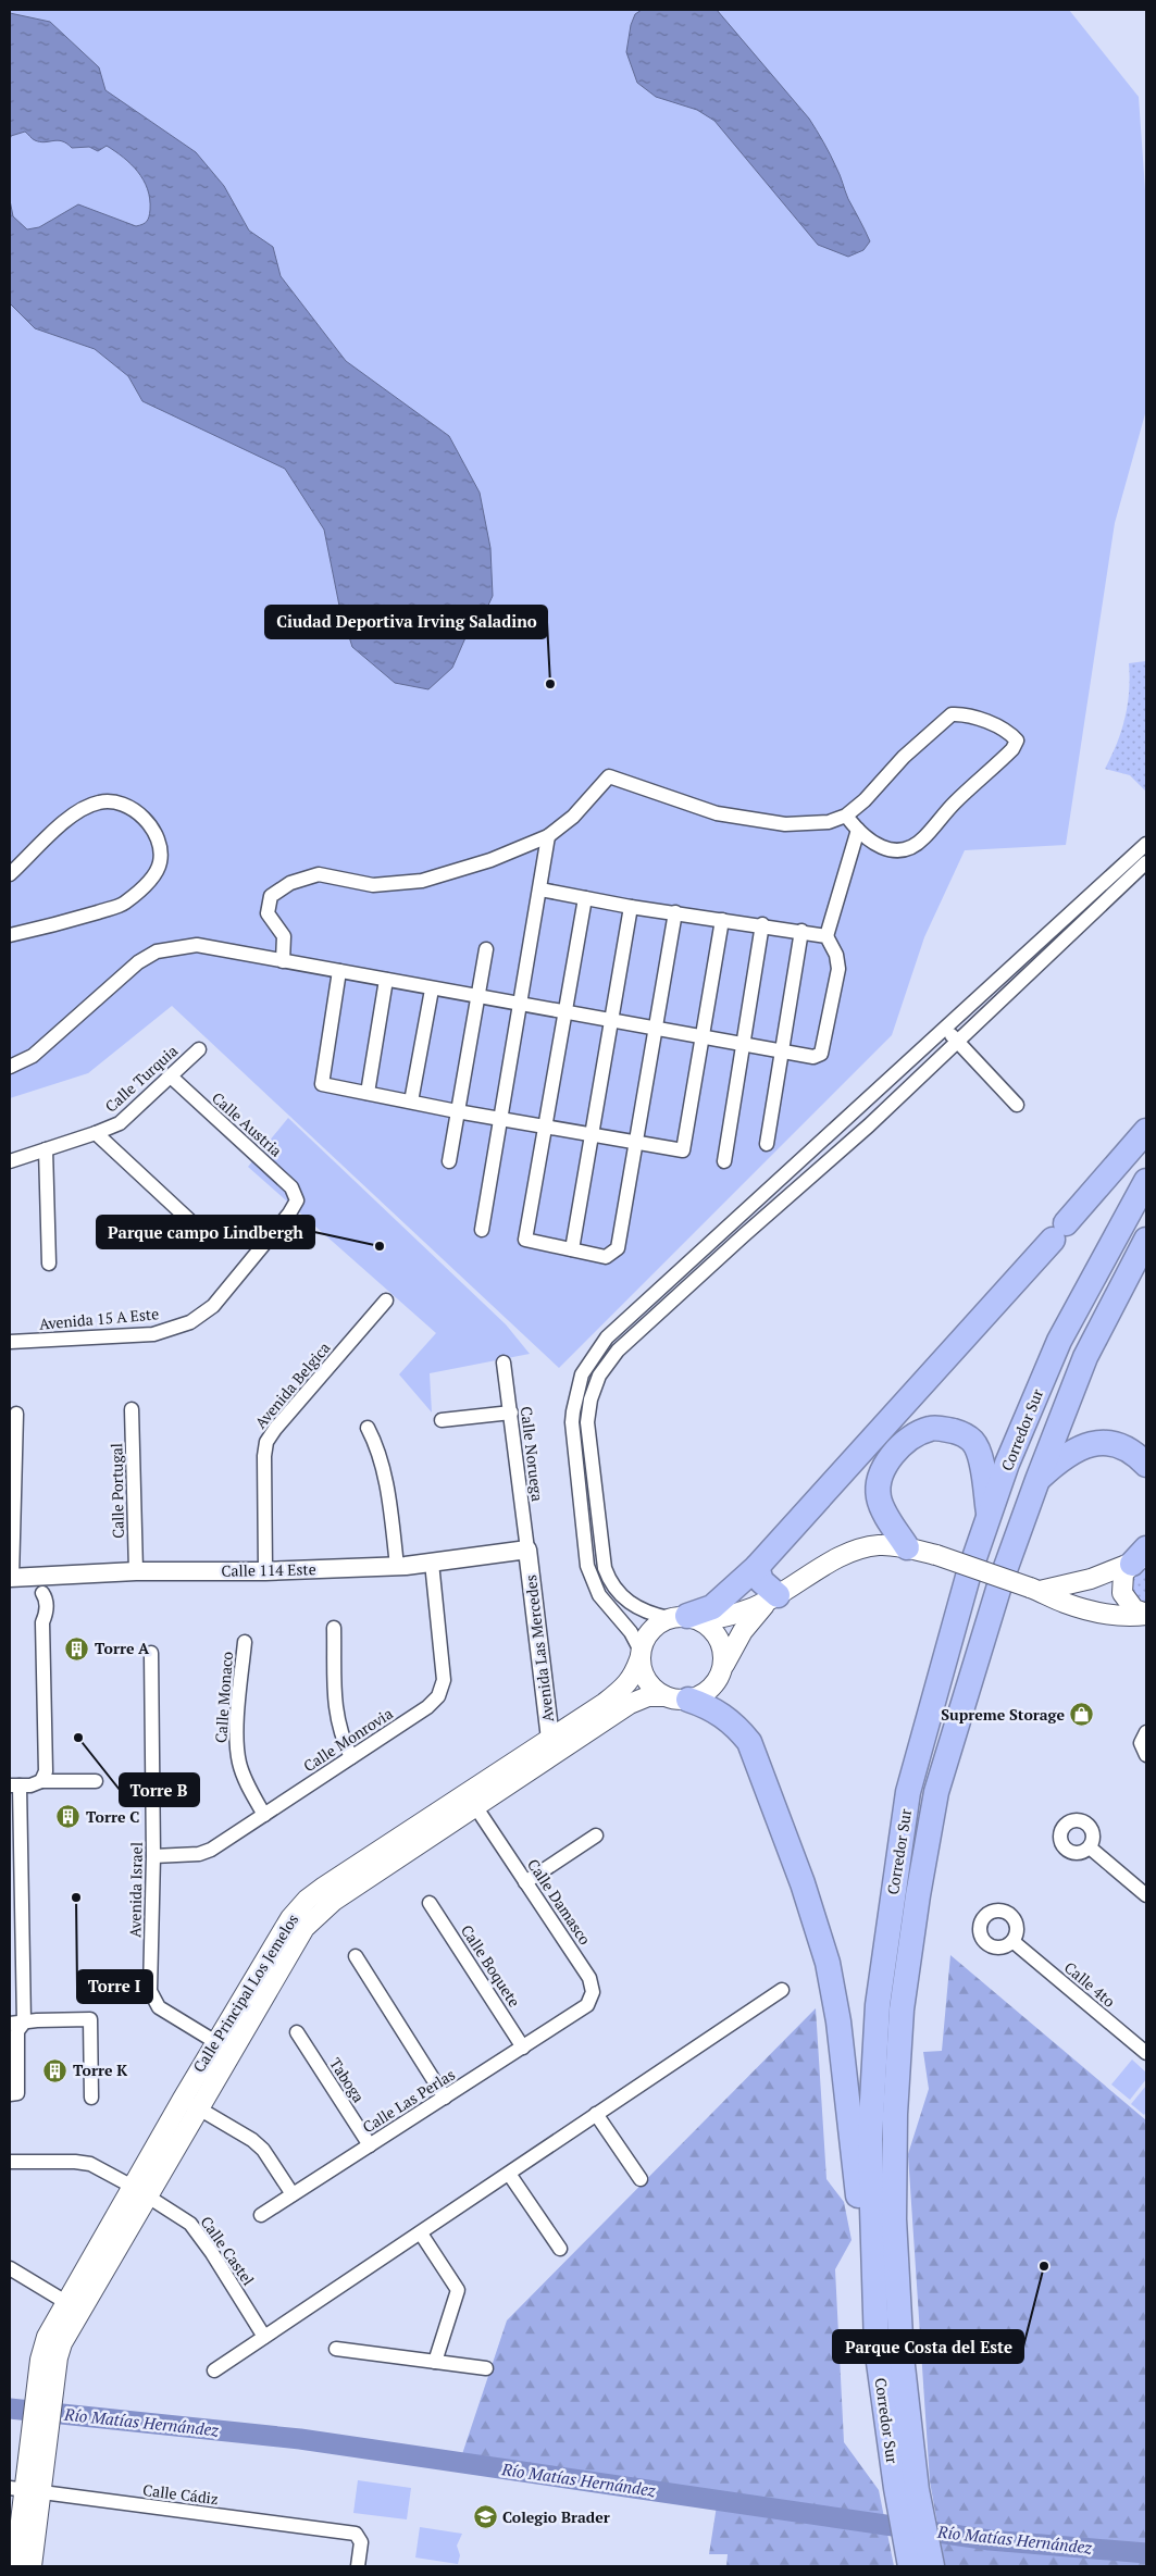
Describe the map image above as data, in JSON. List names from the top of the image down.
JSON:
{
  "streets": {
    "highway": ["Corredor Sur"],
    "main road": ["Calle Principal Los Jemelos"],
    "street": [
      "Calle Turquia",
      "Calle Austria",
      "Avenida 15 A Este",
      "Avenida Belgica",
      "Calle Noruega",
      "Calle Portugal",
      "Calle 114 Este",
      "Avenida Las Mercedes",
      "Calle Monaco",
      "Calle Monrovia",
      "Avenida Israel",
      "Calle Damasco",
      "Calle Boquete",
      "Calle 4to",
      "Taboga",
      "Calle Las Perlas",
      "Calle Castel",
      "Calle Cádiz"
    ]
  },
  "crossings": [
    ["Calle Turquia", "Calle Austria"],
    ["Calle Austria", "Avenida 15 A Este"],
    ["Avenida Belgica", "Calle 114 Este"],
    ["Calle Noruega", "Calle 114 Este"],
    ["Calle Noruega", "Avenida Las Mercedes"],
    ["Calle Portugal", "Calle 114 Este"],
    ["Calle 114 Este", "Avenida Las Mercedes"],
    ["Calle 114 Este", "Calle Monrovia"],
    ["Avenida Las Mercedes", "Calle Principal Los Jemelos"],
    ["Calle Monaco", "Calle Monrovia"],
    ["Calle Monrovia", "Avenida Israel"],
    ["Avenida Israel", "Calle Principal Los Jemelos"],
    ["Calle Damasco", "Calle Principal Los Jemelos"],
    ["Calle Damasco", "Calle Las Perlas"],
    ["Calle Boquete", "Calle Las Perlas"],
    ["Calle Principal Los Jemelos", "Calle Castel"],
    ["Calle Principal Los Jemelos", "Calle Cádiz"],
    ["Taboga", "Calle Las Perlas"]
  ],
  "water": ["Río Matías Hernández"],
  "places": {
    "other": [
      "Ciudad Deportiva Irving Saladino",
      "Parque campo Lindbergh",
      "Torre B",
      "Torre I",
      "Parque Costa del Este"
    ],
    "building": ["Torre A", "Torre C", "Torre K"],
    "shop": ["Supreme Storage"],
    "school or university": ["Colegio Brader"]
  }
}
